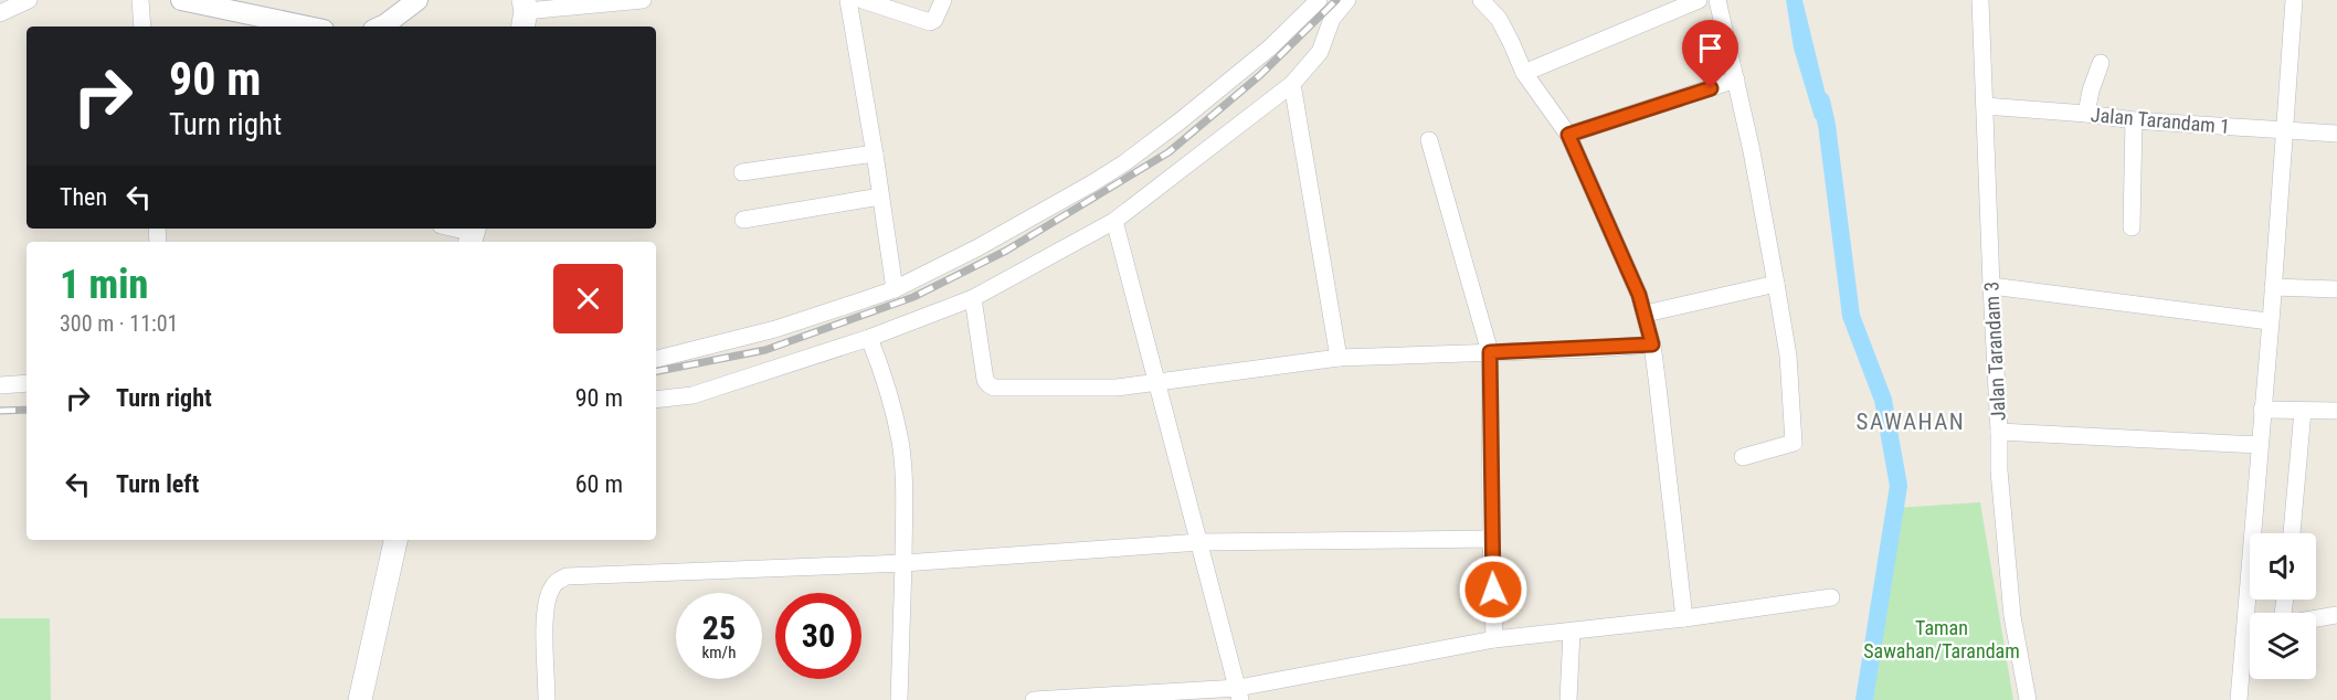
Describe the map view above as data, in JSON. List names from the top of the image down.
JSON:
{
  "streets": {
    "street": ["Jalan Tarandam 1", "Jalan Tarandam 3"]
  },
  "crossings": [
    ["Jalan Tarandam 1", "Jalan Tarandam 3"]
  ],
  "districts": ["SAWAHAN"],
  "parks": ["Taman Sawahan/Tarandam"],
  "page": {
    "turn": ["90 m", "Turn right"],
    "then": "Then",
    "heading": ["1 min", "300 m · 11:01"],
    "list": [
      {
        "name": "Turn right",
        "value": "90 m"
      },
      {
        "name": "Turn left",
        "value": "60 m"
      }
    ],
    "speed": "25 km/h",
    "limit": "30"
  }
}
